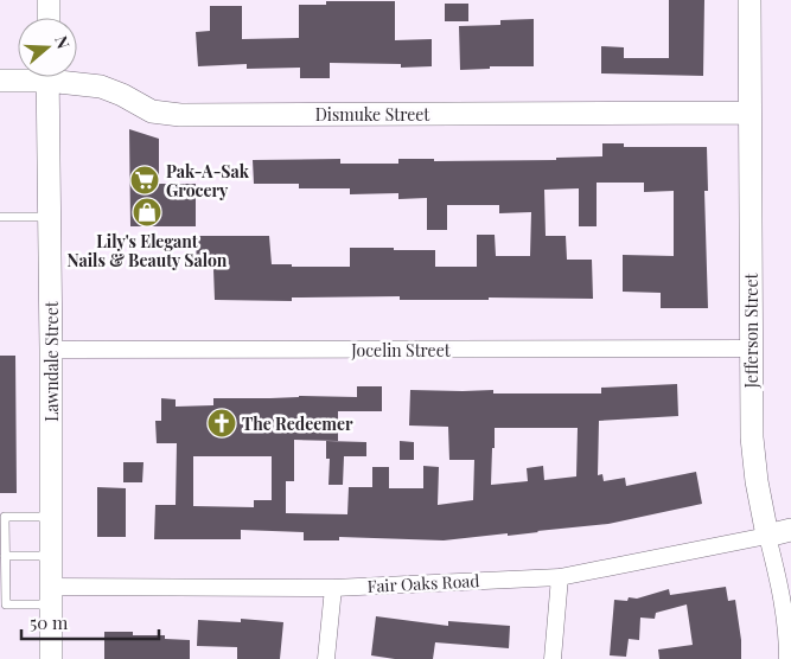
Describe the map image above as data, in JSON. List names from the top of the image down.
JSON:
{
  "streets": {
    "street": [
      "Dismuke Street",
      "Jefferson Street",
      "Jocelin Street",
      "Lawndale Street",
      "Fair Oaks Road"
    ]
  },
  "crossings": [
    ["Dismuke Street", "Jefferson Street"],
    ["Jefferson Street", "Jocelin Street"],
    ["Jefferson Street", "Fair Oaks Road"],
    ["Jocelin Street", "Lawndale Street"],
    ["Lawndale Street", "Fair Oaks Road"]
  ],
  "places": {
    "supermarket": ["Pak-A-Sak Grocery"],
    "shop": ["Lily's Elegant Nails & Beauty Salon"],
    "church": ["The Redeemer"]
  },
  "scale_bar": "50 m",
  "north": "right"
}
